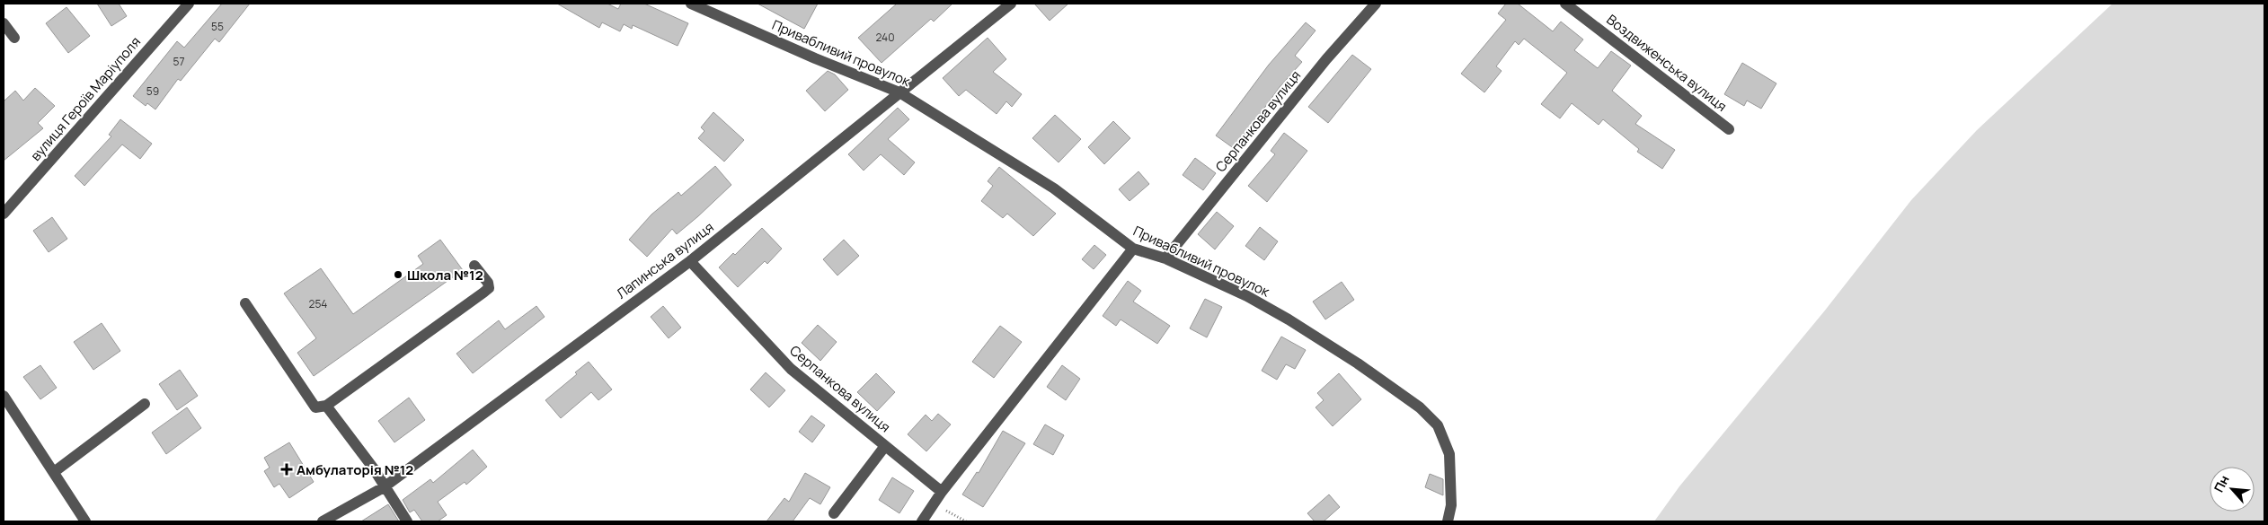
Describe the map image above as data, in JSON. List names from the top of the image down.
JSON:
{
  "streets": {
    "street": [
      "Привабливий провулок",
      "Воздвиженська вулиця",
      "вулиця Героїв Маріуполя",
      "Серпанкова вулиця",
      "Лапинська вулиця"
    ]
  },
  "crossings": [
    ["Привабливий провулок", "Серпанкова вулиця"],
    ["Привабливий провулок", "Лапинська вулиця"],
    ["Серпанкова вулиця", "Лапинська вулиця"]
  ],
  "places": {
    "other": ["Школа №12"],
    "health": ["Амбулаторія №12"]
  },
  "house_numbers": [
    "55",
    "240",
    "57",
    "59",
    "254"
  ],
  "north": "top left"
}
